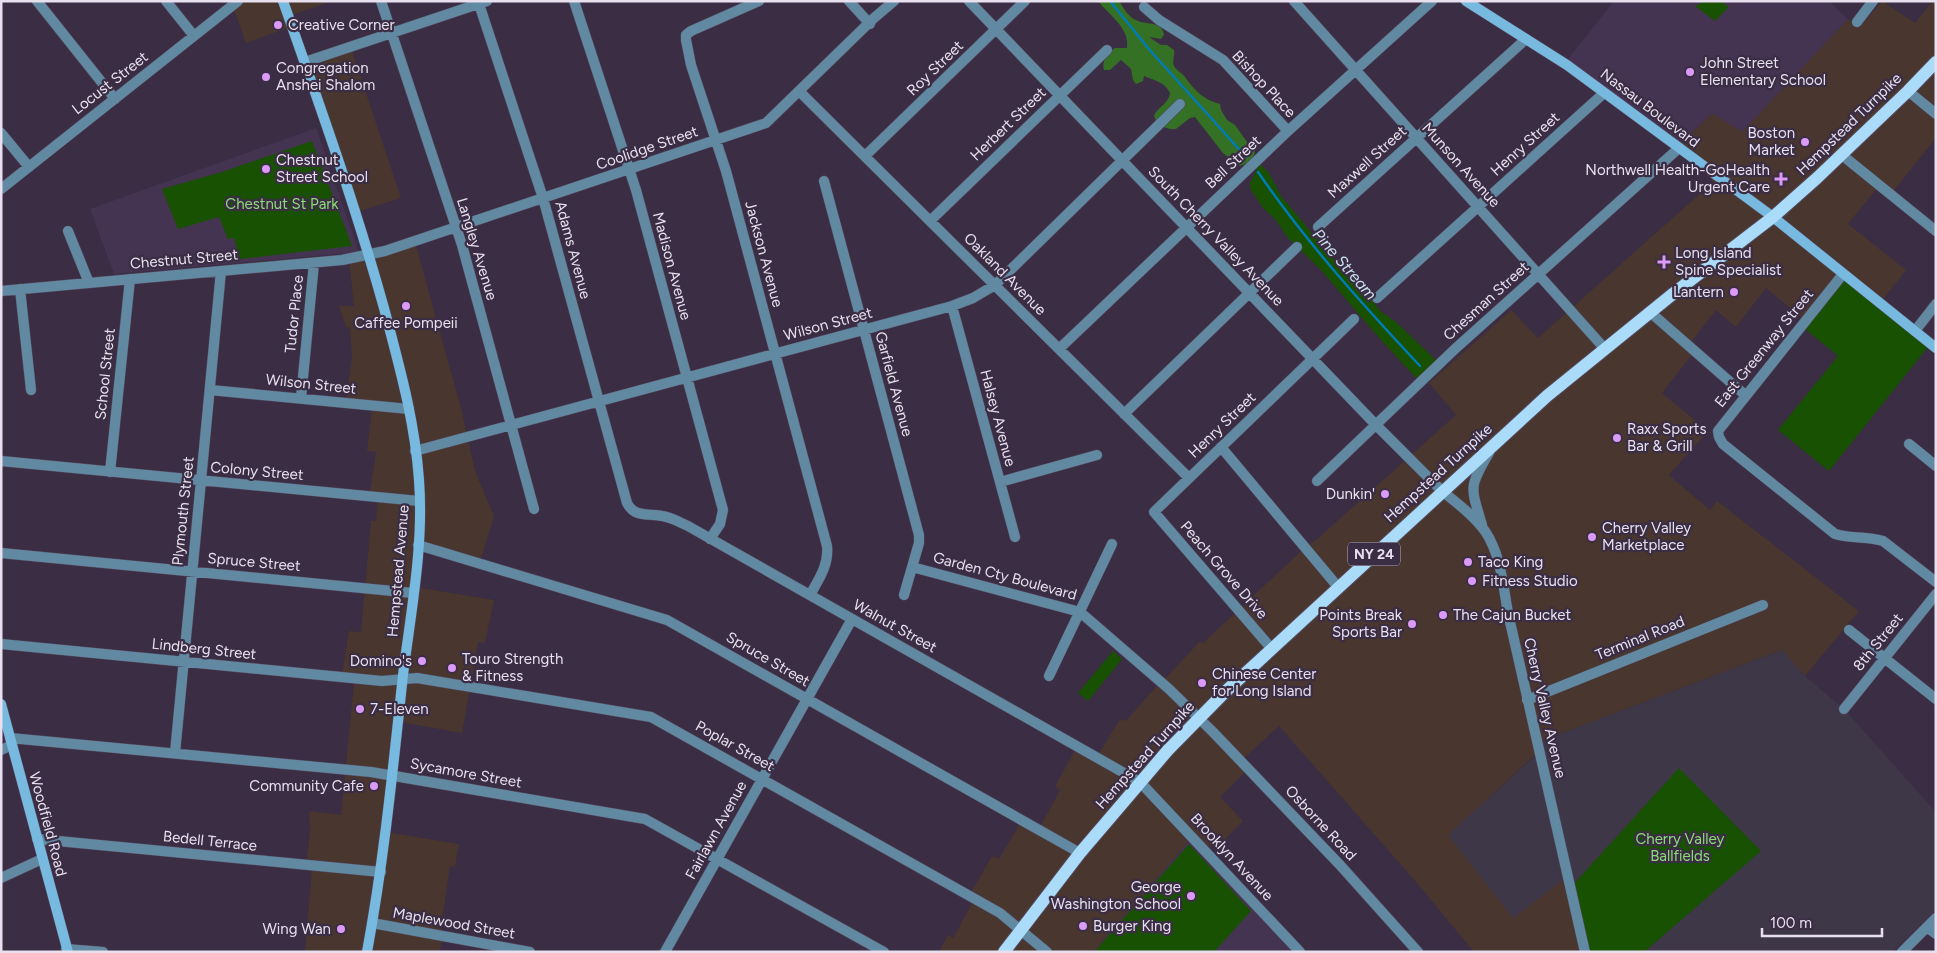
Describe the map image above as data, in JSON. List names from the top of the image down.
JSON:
{
  "streets": {
    "main road": [
      "Nassau Boulevard",
      "Hempstead Turnpike",
      "NY 24",
      "Hempstead Avenue",
      "Woodfield Road"
    ],
    "street": [
      "Roy Street",
      "Locust Street",
      "Bishop Place",
      "Herbert Street",
      "Henry Street",
      "Coolidge Street",
      "Bell Street",
      "Maxwell Street",
      "Munson Avenue",
      "South Cherry Valley Avenue",
      "Langley Avenue",
      "Adams Avenue",
      "Jackson Avenue",
      "Chestnut Street",
      "Madison Avenue",
      "Oakland Avenue",
      "Chesman Street",
      "Tudor Place",
      "Wilson Street",
      "East Greenway Street",
      "School Street",
      "Garfield Avenue",
      "Halsey Avenue",
      "Colony Street",
      "Plymouth Street",
      "Spruce Street",
      "Peach Grove Drive",
      "Garden Cty Boulevard",
      "Walnut Street",
      "Terminal Road",
      "8th Street",
      "Lindberg Street",
      "Cherry Valley Avenue",
      "Poplar Street",
      "Sycamore Street",
      "Osborne Road",
      "Fairlawn Avenue",
      "Bedell Terrace",
      "Brooklyn Avenue",
      "Maplewood Street"
    ]
  },
  "crossings": [
    ["Roy Street", "South Cherry Valley Avenue"],
    ["Roy Street", "Oakland Avenue"],
    ["Bishop Place", "Bell Street"],
    ["Nassau Boulevard", "Hempstead Turnpike"],
    ["Nassau Boulevard", "Henry Street"],
    ["Nassau Boulevard", "Maxwell Street"],
    ["Nassau Boulevard", "Chesman Street"],
    ["Nassau Boulevard", "East Greenway Street"],
    ["Herbert Street", "South Cherry Valley Avenue"],
    ["Herbert Street", "Oakland Avenue"],
    ["Hempstead Turnpike", "Munson Avenue"],
    ["Hempstead Turnpike", "South Cherry Valley Avenue"],
    ["Hempstead Turnpike", "Spruce Street"],
    ["Hempstead Turnpike", "Peach Grove Drive"],
    ["Hempstead Turnpike", "Garden Cty Boulevard"],
    ["Hempstead Turnpike", "Walnut Street"],
    ["Hempstead Turnpike", "Cherry Valley Avenue"],
    ["Hempstead Turnpike", "Poplar Street"],
    ["Hempstead Turnpike", "Osborne Road"],
    ["Hempstead Turnpike", "Brooklyn Avenue"],
    ["Henry Street", "Munson Avenue"],
    ["Henry Street", "South Cherry Valley Avenue"],
    ["Henry Street", "Oakland Avenue"],
    ["Henry Street", "Peach Grove Drive"],
    ["Coolidge Street", "Langley Avenue"],
    ["Coolidge Street", "Adams Avenue"],
    ["Coolidge Street", "Jackson Avenue"],
    ["Coolidge Street", "Chestnut Street"],
    ["Coolidge Street", "Madison Avenue"],
    ["Coolidge Street", "Oakland Avenue"],
    ["Coolidge Street", "Hempstead Avenue"],
    ["Bell Street", "Munson Avenue"],
    ["Bell Street", "South Cherry Valley Avenue"],
    ["Bell Street", "Oakland Avenue"],
    ["Maxwell Street", "Munson Avenue"],
    ["Munson Avenue", "Chesman Street"],
    ["South Cherry Valley Avenue", "Chesman Street"],
    ["South Cherry Valley Avenue", "Wilson Street"],
    ["South Cherry Valley Avenue", "Cherry Valley Avenue"],
    ["Langley Avenue", "Wilson Street"],
    ["Adams Avenue", "Wilson Street"],
    ["Adams Avenue", "Walnut Street"],
    ["Jackson Avenue", "Wilson Street"],
    ["Jackson Avenue", "Walnut Street"],
    ["Chestnut Street", "Tudor Place"],
    ["Chestnut Street", "School Street"],
    ["Chestnut Street", "Plymouth Street"],
    ["Chestnut Street", "Hempstead Avenue"],
    ["Madison Avenue", "Wilson Street"],
    ["Madison Avenue", "Walnut Street"],
    ["Oakland Avenue", "Wilson Street"],
    ["Tudor Place", "Wilson Street"],
    ["Wilson Street", "Garfield Avenue"],
    ["Wilson Street", "Halsey Avenue"],
    ["Wilson Street", "Plymouth Street"],
    ["Wilson Street", "Hempstead Avenue"],
    ["School Street", "Colony Street"],
    ["Garfield Avenue", "Garden Cty Boulevard"],
    ["Colony Street", "Plymouth Street"],
    ["Colony Street", "Hempstead Avenue"],
    ["Plymouth Street", "Spruce Street"],
    ["Plymouth Street", "Lindberg Street"],
    ["Plymouth Street", "Sycamore Street"],
    ["Spruce Street", "Hempstead Avenue"],
    ["Spruce Street", "Fairlawn Avenue"],
    ["Hempstead Avenue", "Lindberg Street"],
    ["Hempstead Avenue", "Poplar Street"],
    ["Hempstead Avenue", "Sycamore Street"],
    ["Hempstead Avenue", "Bedell Terrace"],
    ["Hempstead Avenue", "Maplewood Street"],
    ["Garden Cty Boulevard", "Osborne Road"],
    ["Walnut Street", "Fairlawn Avenue"],
    ["Walnut Street", "Brooklyn Avenue"],
    ["Terminal Road", "Cherry Valley Avenue"],
    ["Lindberg Street", "Poplar Street"],
    ["Poplar Street", "Fairlawn Avenue"],
    ["Sycamore Street", "Woodfield Road"],
    ["Sycamore Street", "Fairlawn Avenue"],
    ["Woodfield Road", "Bedell Terrace"]
  ],
  "water": ["Pine Stream"],
  "parks": ["Chestnut St Park", "Cherry Valley Ballfields"],
  "places": {
    "other": [
      "Creative Corner",
      "John Street Elementary School",
      "Congregation Anshei Shalom",
      "Boston Market",
      "Chestnut Street School",
      "Lantern",
      "Caffee Pompeii",
      "Raxx Sports Bar & Grill",
      "Dunkin'",
      "Cherry Valley Marketplace",
      "Taco King",
      "Fitness Studio",
      "The Cajun Bucket",
      "Points Break Sports Bar",
      "Domino's",
      "Touro Strength & Fitness",
      "Chinese Center for Long Island",
      "7-Eleven",
      "Community Cafe",
      "George Washington School",
      "Burger King",
      "Wing Wan"
    ],
    "health": ["Northwell Health-GoHealth Urgent Care", "Long Island Spine Specialist"]
  },
  "scale_bar": "100 m"
}
